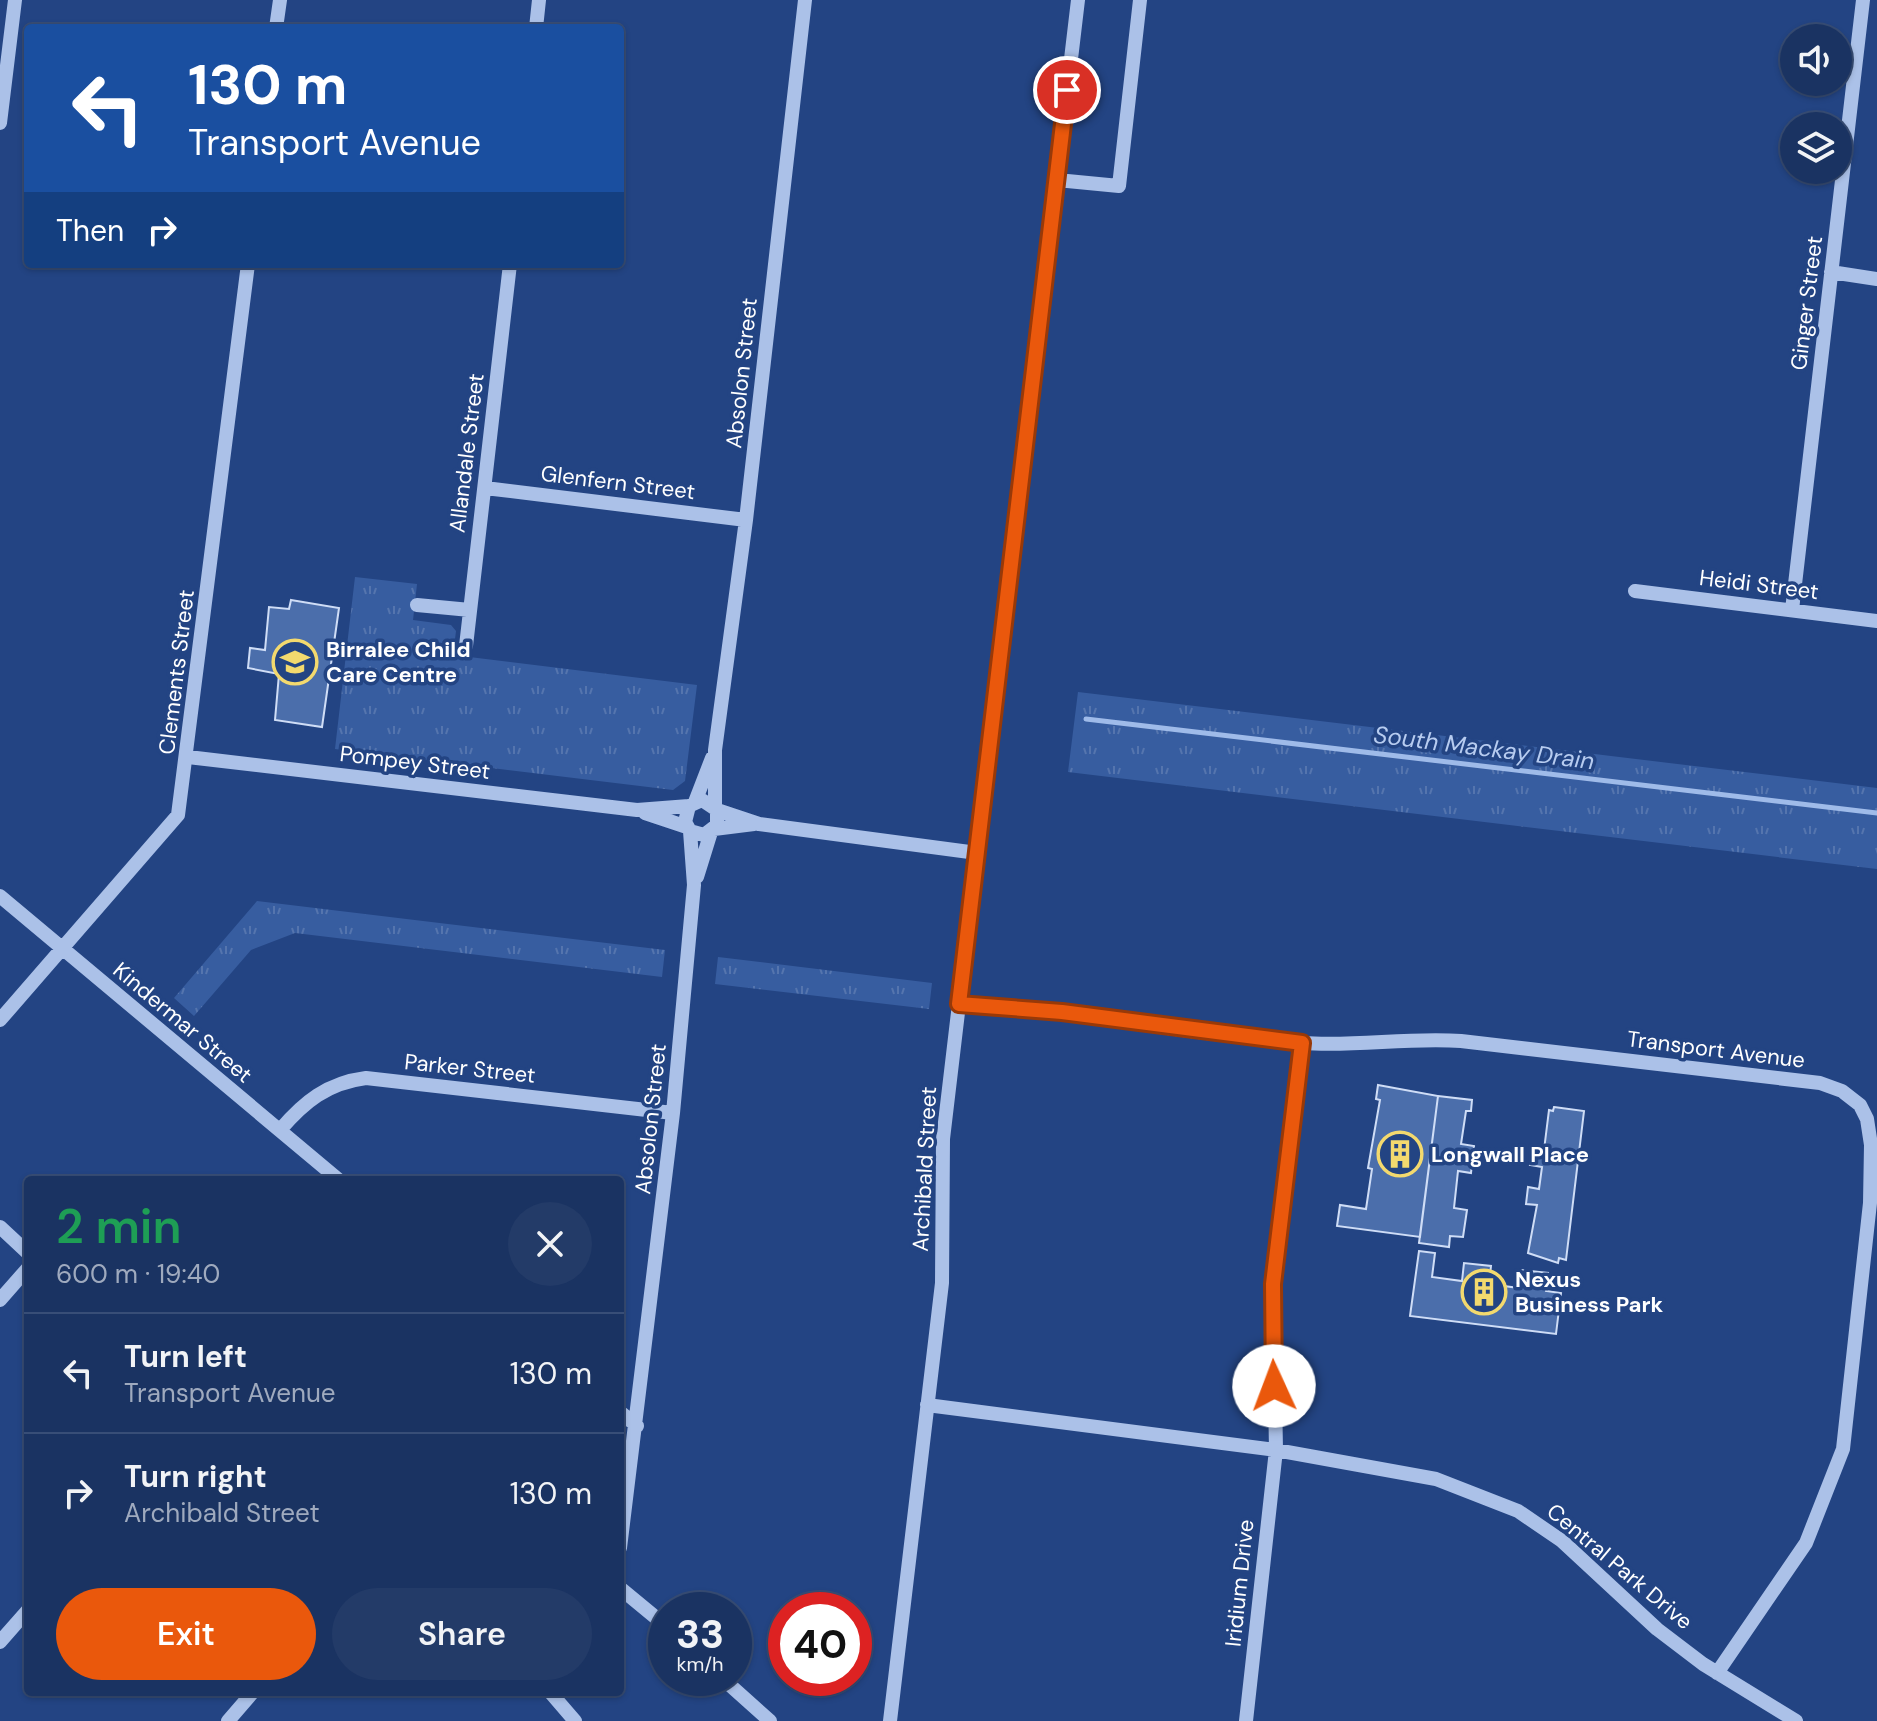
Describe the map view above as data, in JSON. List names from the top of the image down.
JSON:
{
  "streets": {
    "street": [
      "Ginger Street",
      "Absolon Street",
      "Allandale Street",
      "Glenfern Street",
      "Heidi Street",
      "Clements Street",
      "Pompey Street",
      "Kindermar Street",
      "Transport Avenue",
      "Parker Street",
      "Archibald Street",
      "Central Park Drive",
      "Iridium Drive"
    ]
  },
  "crossings": [
    ["Ginger Street", "Heidi Street"],
    ["Absolon Street", "Glenfern Street"],
    ["Absolon Street", "Pompey Street"],
    ["Absolon Street", "Parker Street"],
    ["Allandale Street", "Glenfern Street"],
    ["Clements Street", "Pompey Street"],
    ["Clements Street", "Kindermar Street"],
    ["Kindermar Street", "Parker Street"],
    ["Transport Avenue", "Archibald Street"],
    ["Transport Avenue", "Central Park Drive"],
    ["Archibald Street", "Central Park Drive"],
    ["Central Park Drive", "Iridium Drive"]
  ],
  "water": ["South Mackay Drain"],
  "places": {
    "school or university": ["Birralee Child Care Centre"],
    "building": ["Longwall Place", "Nexus Business Park"]
  },
  "page": {
    "turn": ["130 m", "Transport Avenue"],
    "then": "Then",
    "heading": ["2 min", "600 m · 19:40"],
    "list": [
      {
        "name": "Turn left",
        "note": "Transport Avenue",
        "value": "130 m"
      },
      {
        "name": "Turn right",
        "note": "Archibald Street",
        "value": "130 m"
      }
    ],
    "buttons": ["Exit", "Share"],
    "speed": "33 km/h",
    "limit": "40"
  }
}
